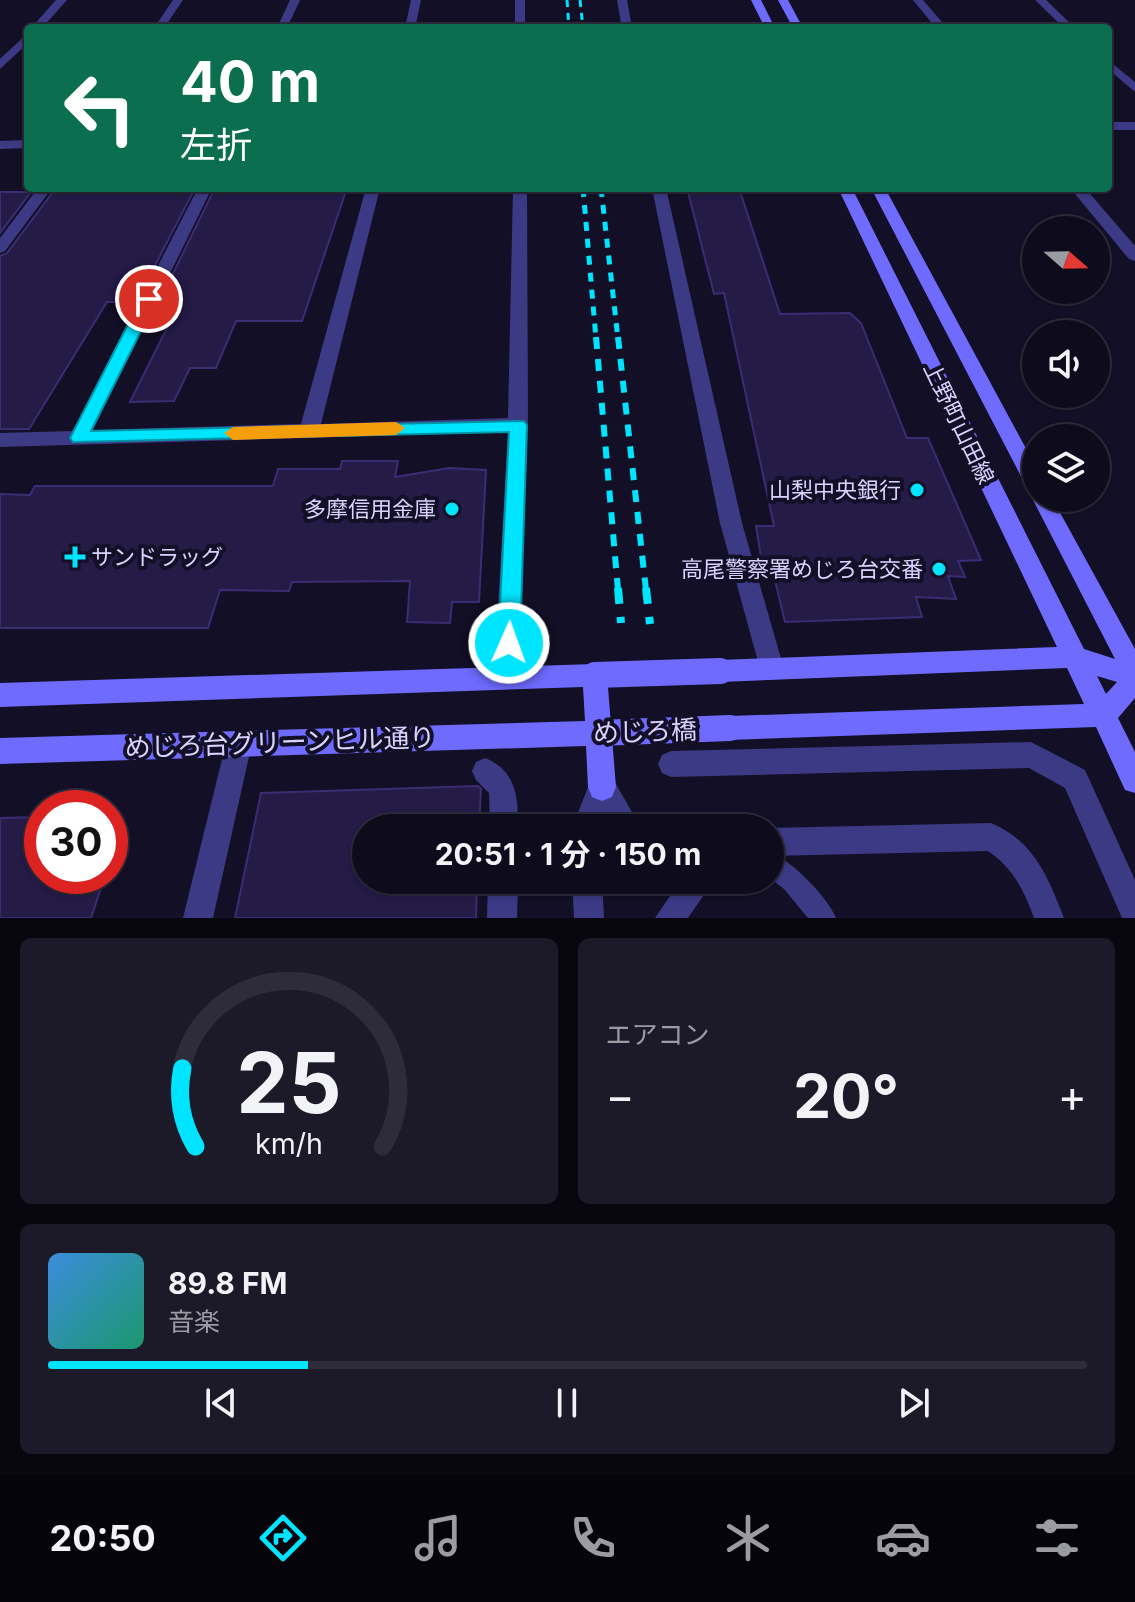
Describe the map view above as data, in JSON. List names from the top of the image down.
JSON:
{
  "streets": {
    "street": ["上野町山田線", "めじろ橋", "めじろ台グリーンヒル通り"]
  },
  "crossings": [
    ["上野町山田線", "めじろ橋"],
    ["めじろ橋", "めじろ台グリーンヒル通り"]
  ],
  "places": {
    "other": ["山梨中央銀行", "多摩信用金庫", "高尾警察署めじろ台交番"],
    "health": ["サンドラッグ"]
  },
  "north": "right",
  "page": {
    "turn": ["40 m", "左折"],
    "limit": "30",
    "trip": "20:51 · 1 分 · 150 m",
    "tile": "エアコン",
    "heat": ["−", "20°", "+"],
    "song": ["89.8 FM", "音楽"],
    "tabs": "20:50",
    "gauge": ["25", "km/h"]
  }
}
